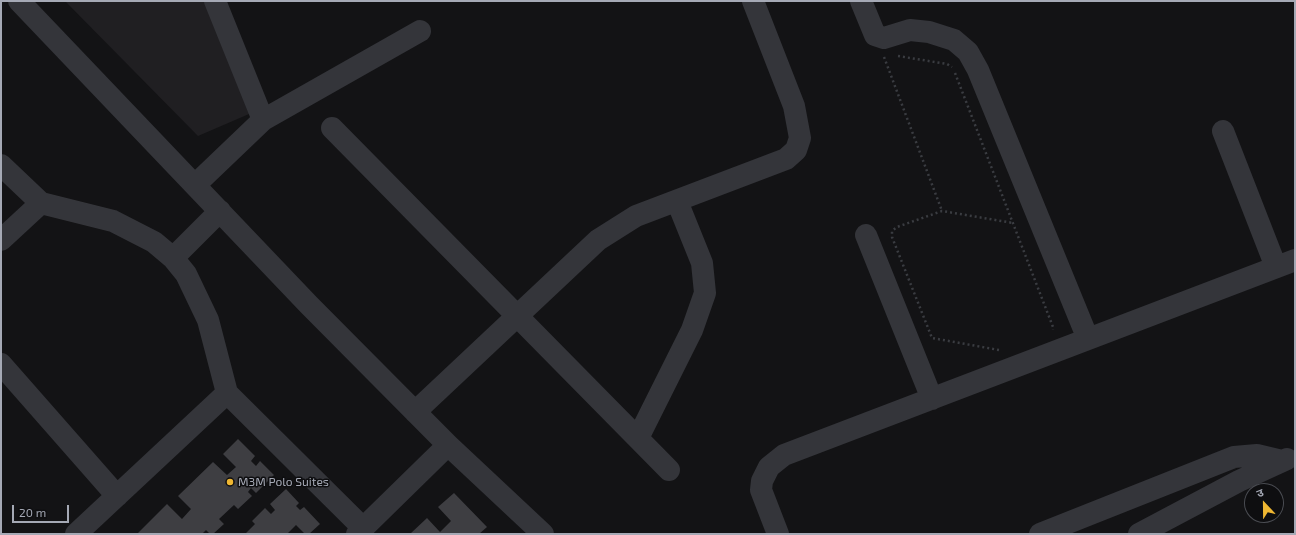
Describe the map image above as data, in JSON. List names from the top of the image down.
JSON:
{
  "places": ["M3M Polo Suites"],
  "scale_bar": "20 m",
  "north": "top"
}
